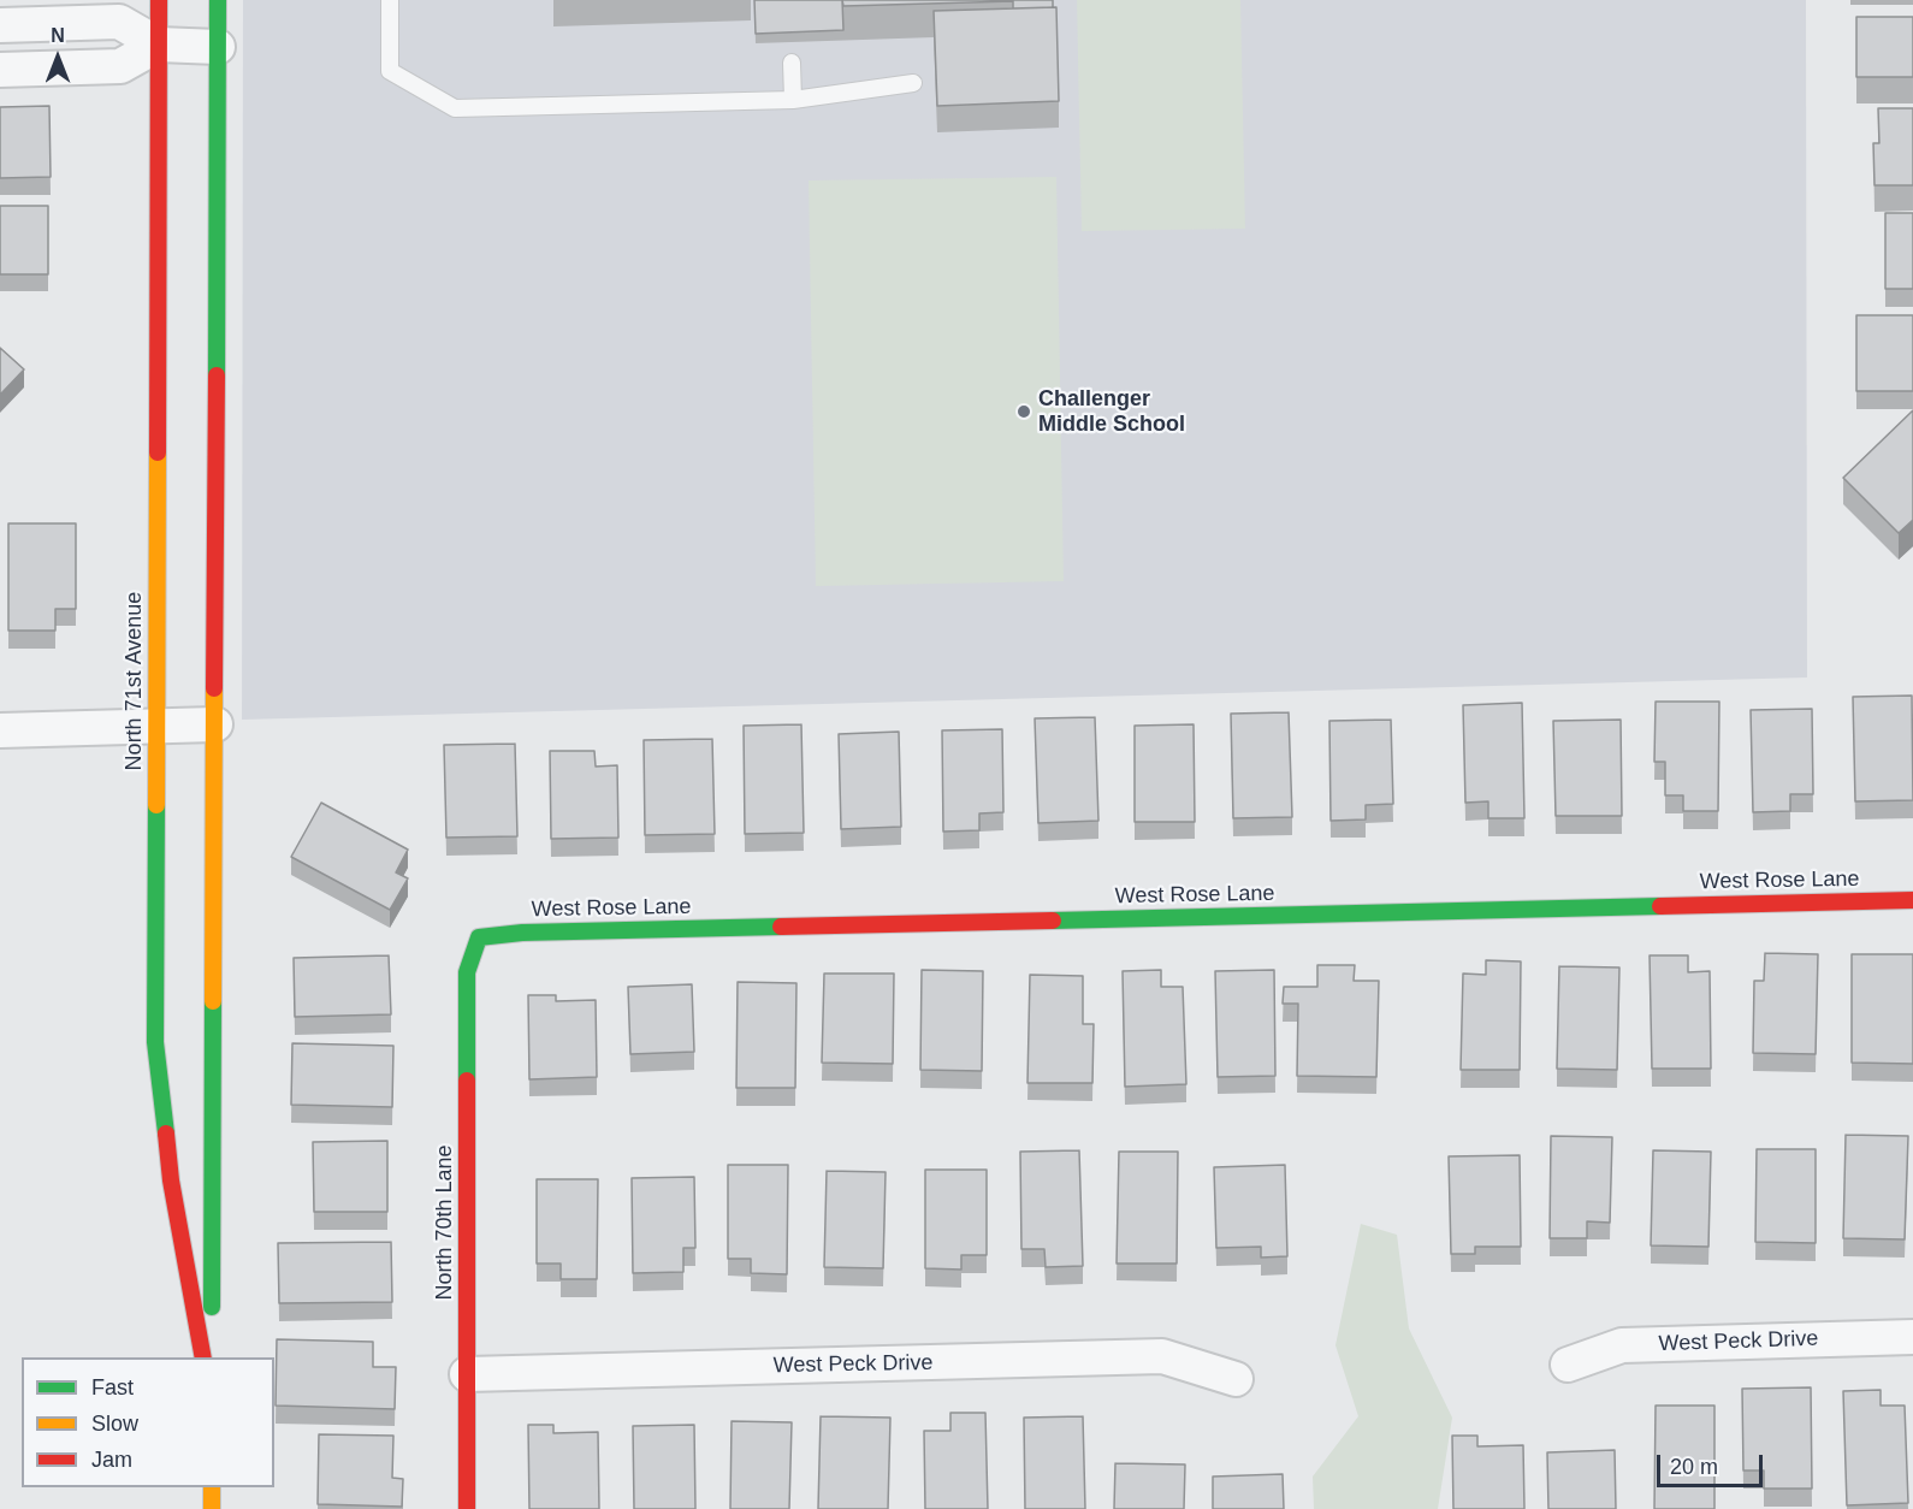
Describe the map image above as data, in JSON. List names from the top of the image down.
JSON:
{
  "streets": {
    "street": [
      "North 71st Avenue",
      "West Rose Lane",
      "North 70th Lane",
      "West Peck Drive"
    ]
  },
  "crossings": [
    ["West Rose Lane", "North 70th Lane"],
    ["North 70th Lane", "West Peck Drive"]
  ],
  "places": ["Challenger Middle School"],
  "legend": ["Fast", "Slow", "Jam"],
  "scale_bar": "20 m",
  "north": "top"
}
